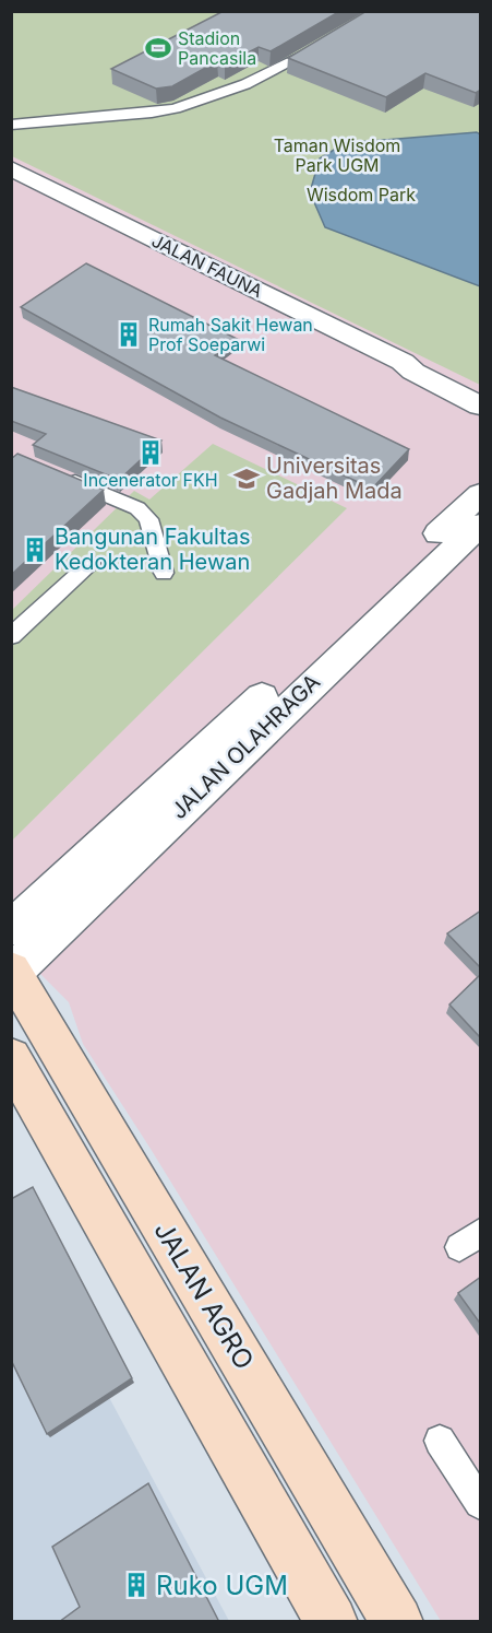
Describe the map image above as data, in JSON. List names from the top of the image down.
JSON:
{
  "streets": {
    "main road": ["JALAN AGRO"],
    "street": ["JALAN FAUNA", "JALAN OLAHRAGA"]
  },
  "crossings": [
    ["JALAN OLAHRAGA", "JALAN AGRO"]
  ],
  "parks": ["Taman Wisdom Park UGM", "Wisdom Park"],
  "places": {
    "sports": ["Stadion Pancasila"],
    "building": [
      "Rumah Sakit Hewan Prof Soeparwi",
      "Incenerator FKH",
      "Bangunan Fakultas Kedokteran Hewan",
      "Ruko UGM"
    ],
    "school or university": ["Universitas Gadjah Mada"]
  }
}
